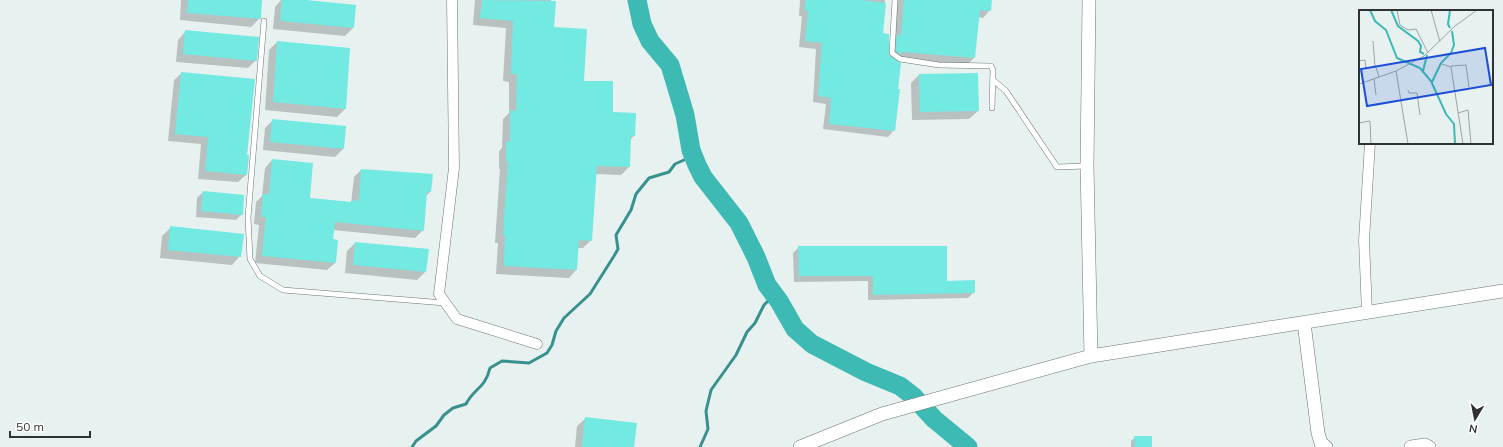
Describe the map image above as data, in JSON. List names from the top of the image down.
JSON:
{
  "scale_bar": "50 m",
  "north": "bottom"
}
